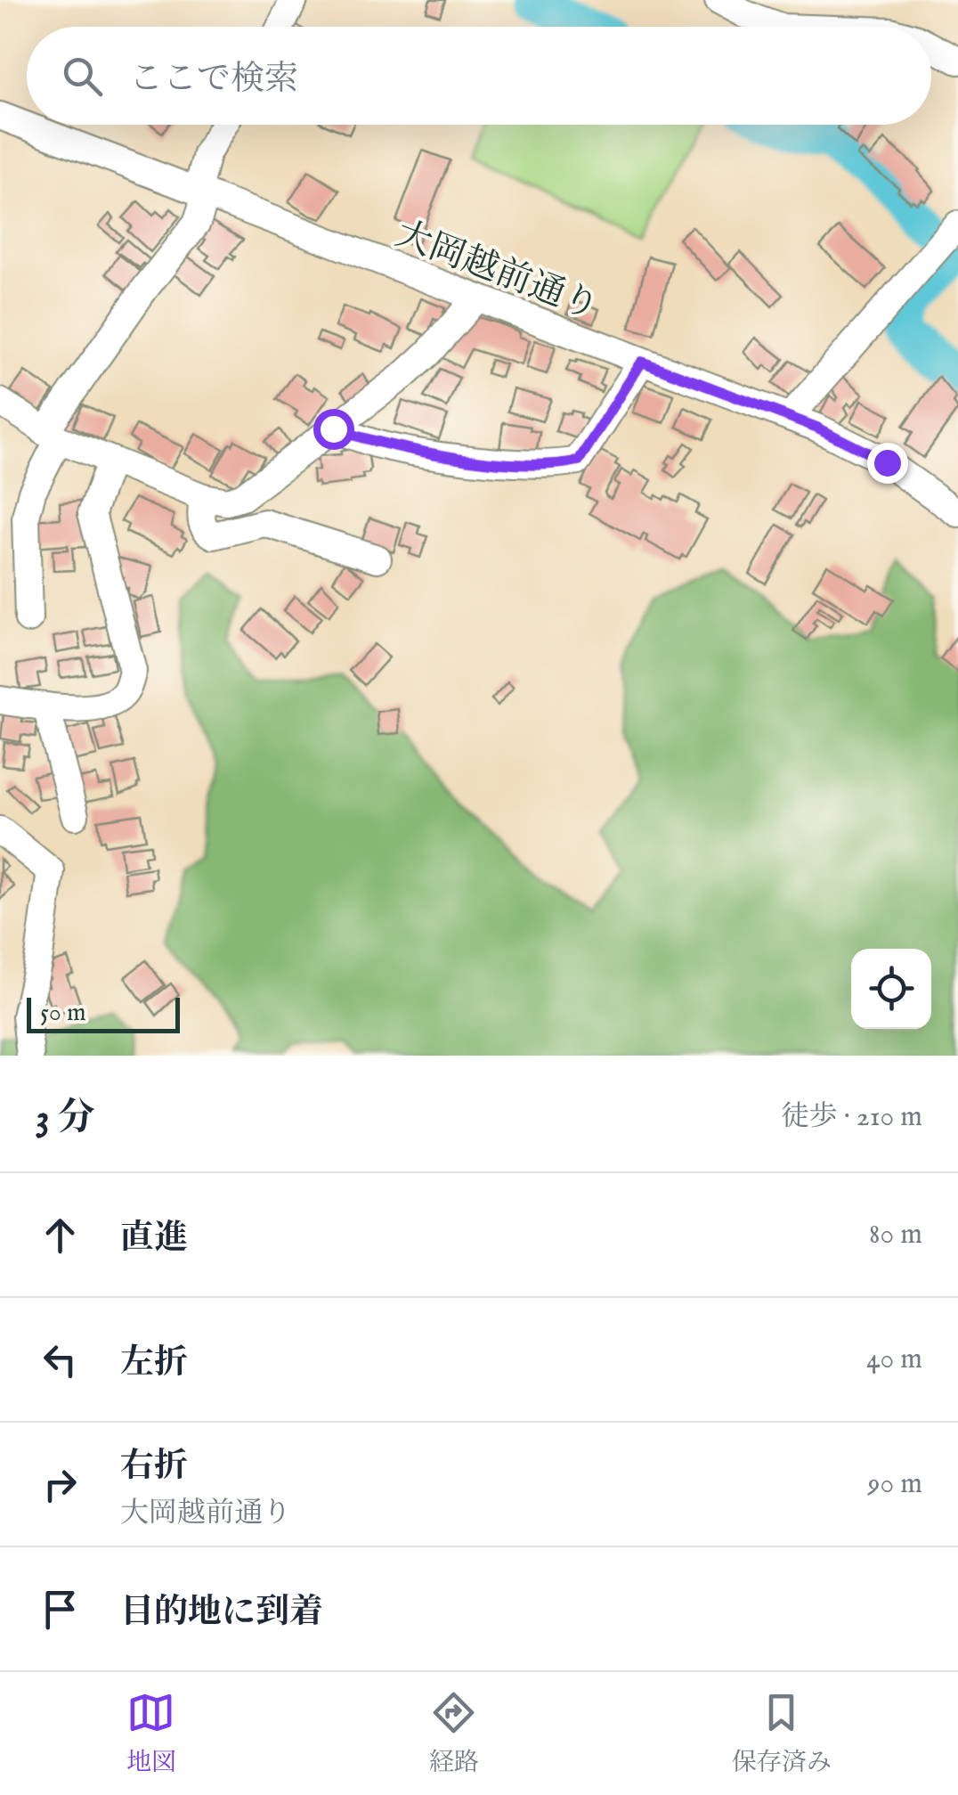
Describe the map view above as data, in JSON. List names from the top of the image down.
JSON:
{
  "streets": {
    "street": ["大岡越前通り"]
  },
  "scale_bar": "50 m",
  "page": {
    "search": "ここで検索",
    "scale": "50 m",
    "heading": ["3 分", "徒歩 · 210 m"],
    "list": [
      ["直進", "80 m"],
      ["左折", "40 m"],
      ["右折", "大岡越前通り", "90 m"],
      "目的地に到着"
    ],
    "nav": ["地図", "経路", "保存済み"]
  }
}
